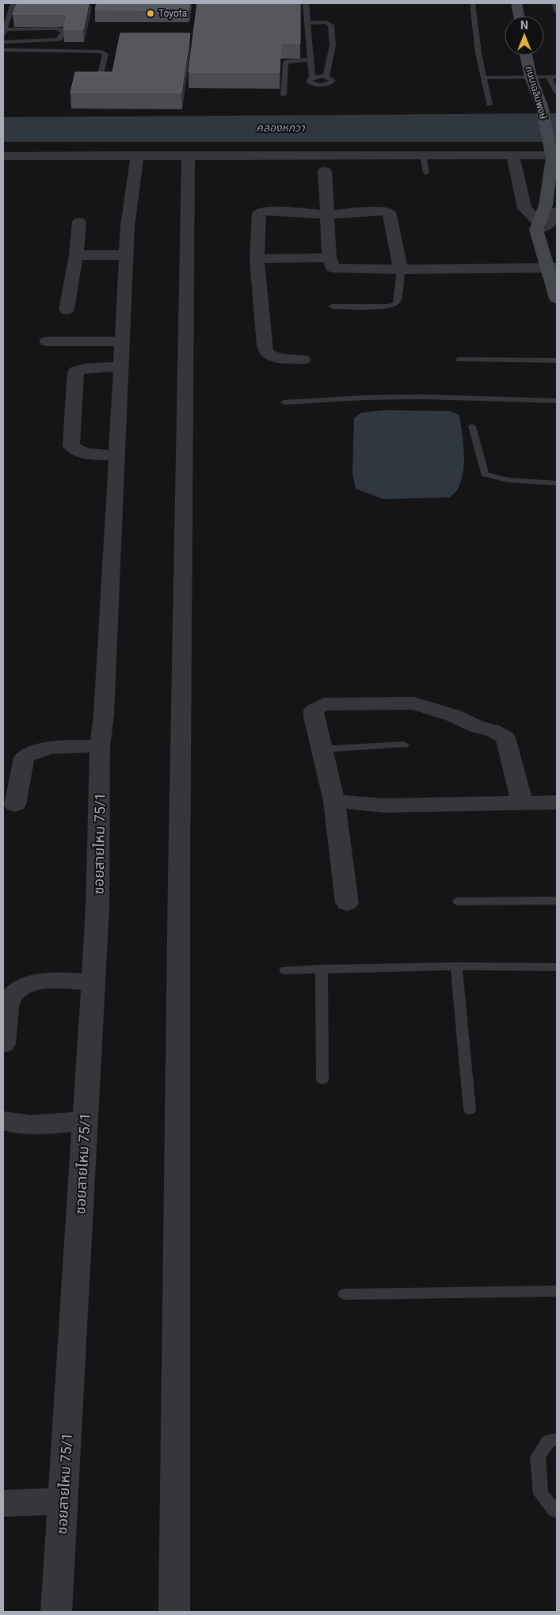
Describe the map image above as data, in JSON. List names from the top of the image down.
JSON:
{
  "streets": {
    "main road": ["ถนนเฉลิมพงษ์"],
    "street": ["ซอยสายไหม 75/1"]
  },
  "water": ["คลองหกวา"],
  "places": ["Toyota"],
  "north": "top"
}
